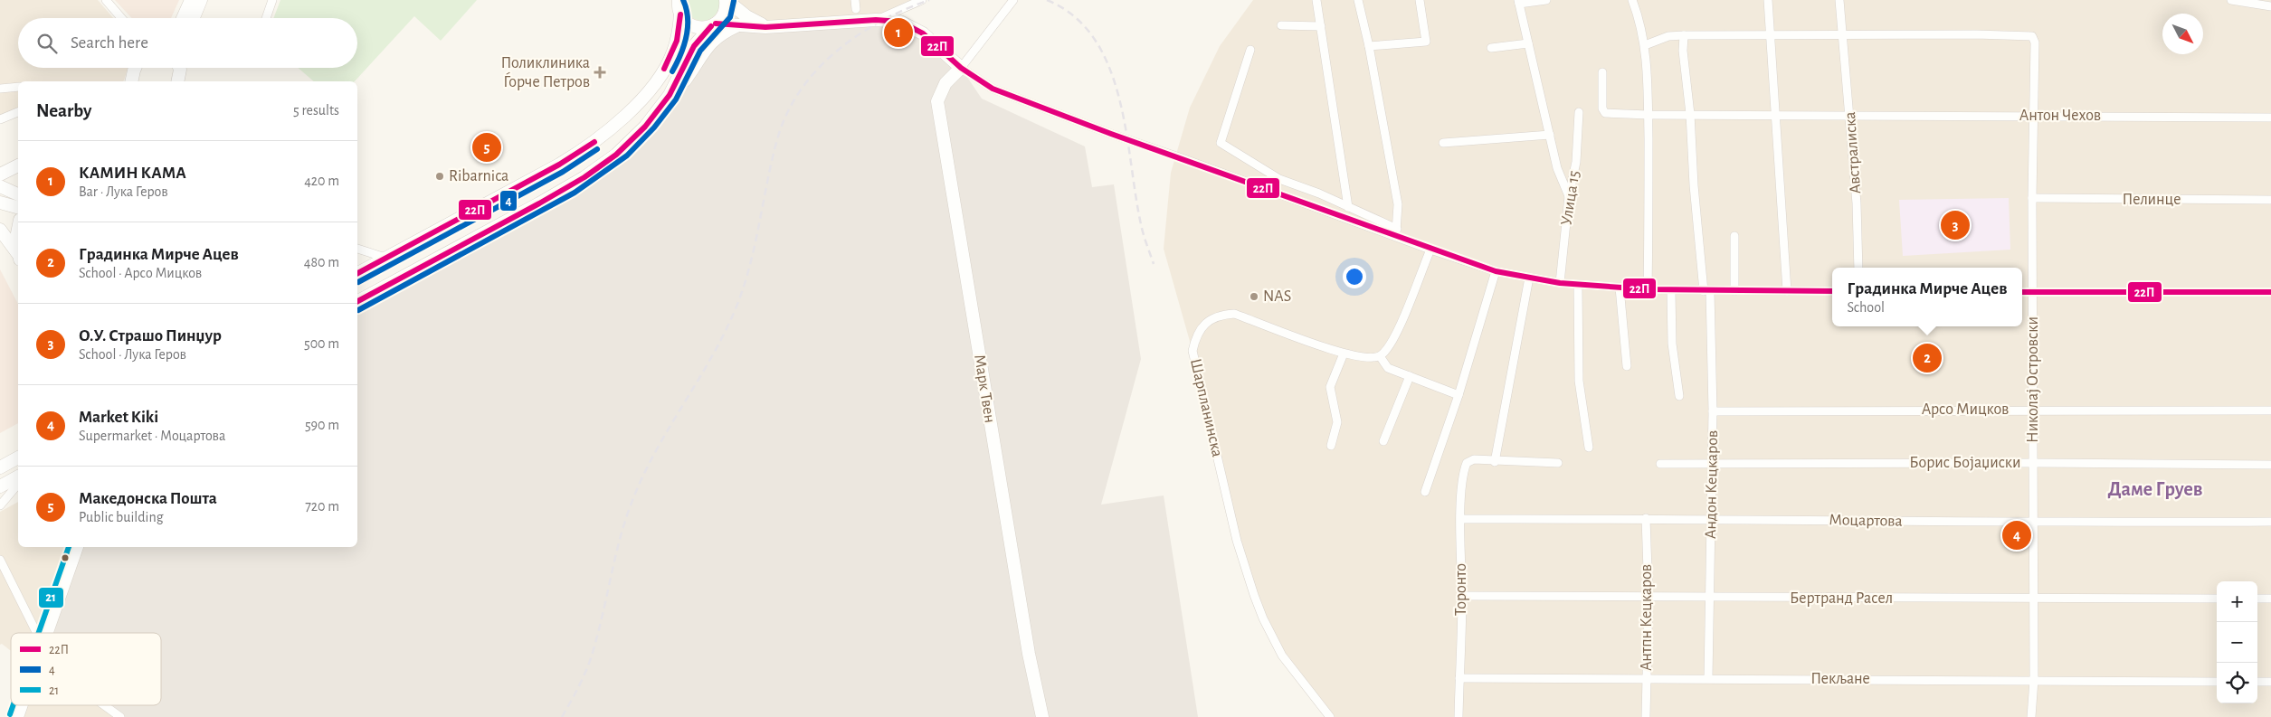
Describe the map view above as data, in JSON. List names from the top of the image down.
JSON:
{
  "streets": {
    "street": [
      "Антон Чехов",
      "Австралиска",
      "Улица 15",
      "Пелинце",
      "Николај Островски",
      "Марк Твен",
      "Шарпланинска",
      "Арсо Мицков",
      "Борис Бојаџиски",
      "Андон Кецкаров",
      "Моцартова",
      "Торонто",
      "Бертранд Расел",
      "Антпн Кецкаров",
      "Пекљане"
    ]
  },
  "crossings": [
    ["Антон Чехов", "Австралиска"],
    ["Антон Чехов", "Николај Островски"],
    ["Антон Чехов", "Андон Кецкаров"],
    ["Австралиска", "Николај Островски"],
    ["Пелинце", "Николај Островски"],
    ["Николај Островски", "Арсо Мицков"],
    ["Николај Островски", "Борис Бојаџиски"],
    ["Николај Островски", "Моцартова"],
    ["Николај Островски", "Бертранд Расел"],
    ["Николај Островски", "Пекљане"],
    ["Арсо Мицков", "Андон Кецкаров"],
    ["Борис Бојаџиски", "Андон Кецкаров"],
    ["Андон Кецкаров", "Моцартова"],
    ["Андон Кецкаров", "Бертранд Расел"],
    ["Андон Кецкаров", "Пекљане"],
    ["Моцартова", "Торонто"],
    ["Моцартова", "Антпн Кецкаров"],
    ["Торонто", "Бертранд Расел"],
    ["Торонто", "Пекљане"],
    ["Бертранд Расел", "Антпн Кецкаров"],
    ["Антпн Кецкаров", "Пекљане"]
  ],
  "districts": ["Даме Груев"],
  "places": {
    "health": ["Поликлиника Ѓорче Петров"],
    "other": ["Ribarnica", "NAS"]
  },
  "lines": ["transit line 4", "transit line 22П", "transit line 21"],
  "legend": ["22П", "4", "21"],
  "north": "bottom right",
  "page": {
    "pins": [
      "1",
      "5",
      "3",
      "2",
      "4"
    ],
    "search": "Search here",
    "heading": ["Nearby", "5 results"],
    "list": [
      {
        "mark": "1",
        "name": "КАМИН КАМА",
        "note": "Bar · Лука Геров",
        "value": "420 m"
      },
      {
        "mark": "2",
        "name": "Градинка Мирче Ацев",
        "note": "School · Арсо Мицков",
        "value": "480 m"
      },
      {
        "mark": "3",
        "name": "О.У. Страшо Пинџур",
        "note": "School · Лука Геров",
        "value": "500 m"
      },
      {
        "mark": "4",
        "name": "Market Kiki",
        "note": "Supermarket · Моцартова",
        "value": "590 m"
      },
      {
        "mark": "5",
        "name": "Македонска Пошта",
        "note": "Public building",
        "value": "720 m"
      }
    ],
    "popup": ["Градинка Мирче Ацев", "School"],
    "map_buttons": ["+", "−"]
  }
}
